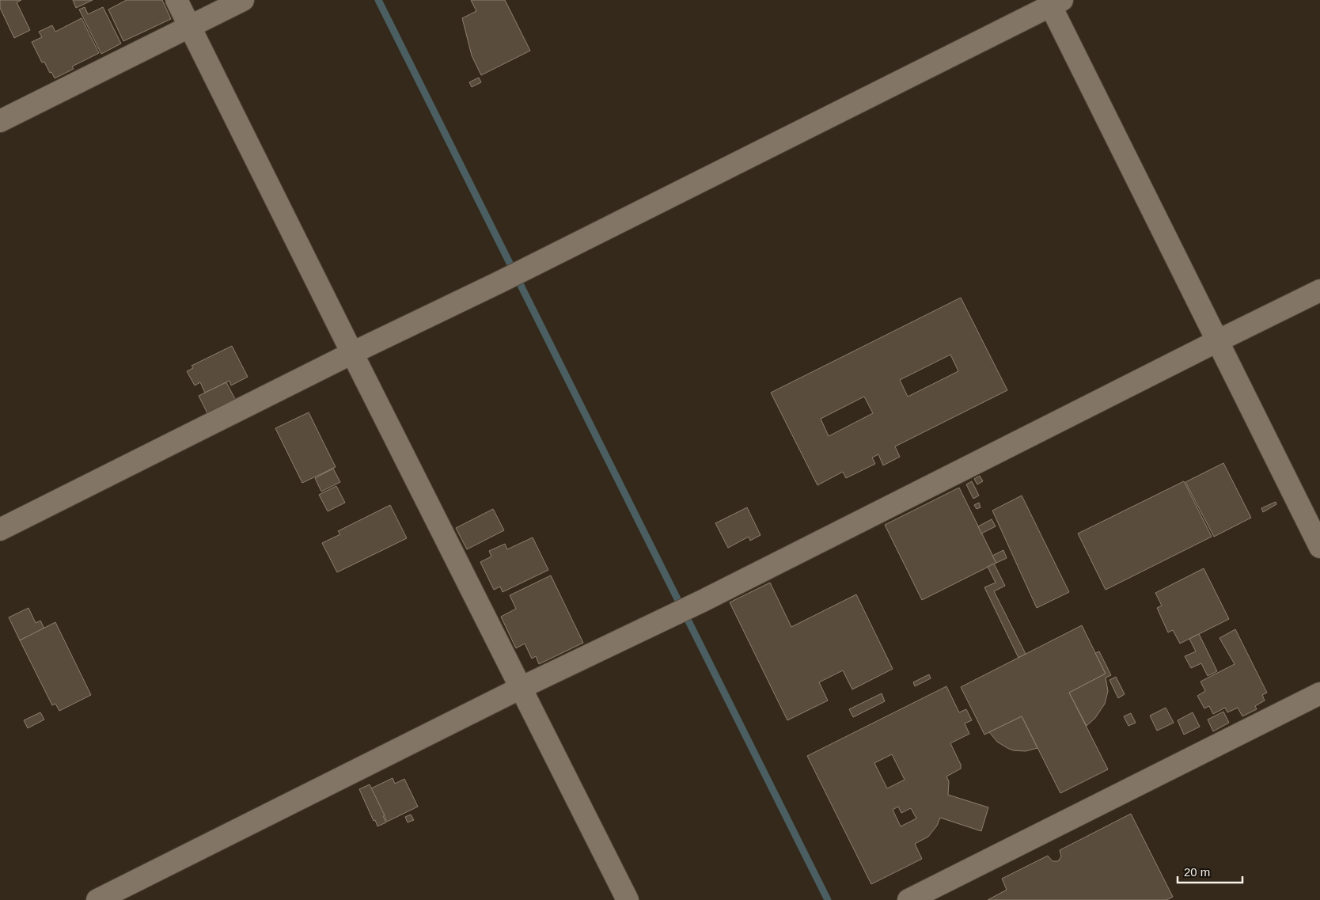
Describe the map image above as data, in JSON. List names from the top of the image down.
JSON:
{
  "scale_bar": "20 m"
}
